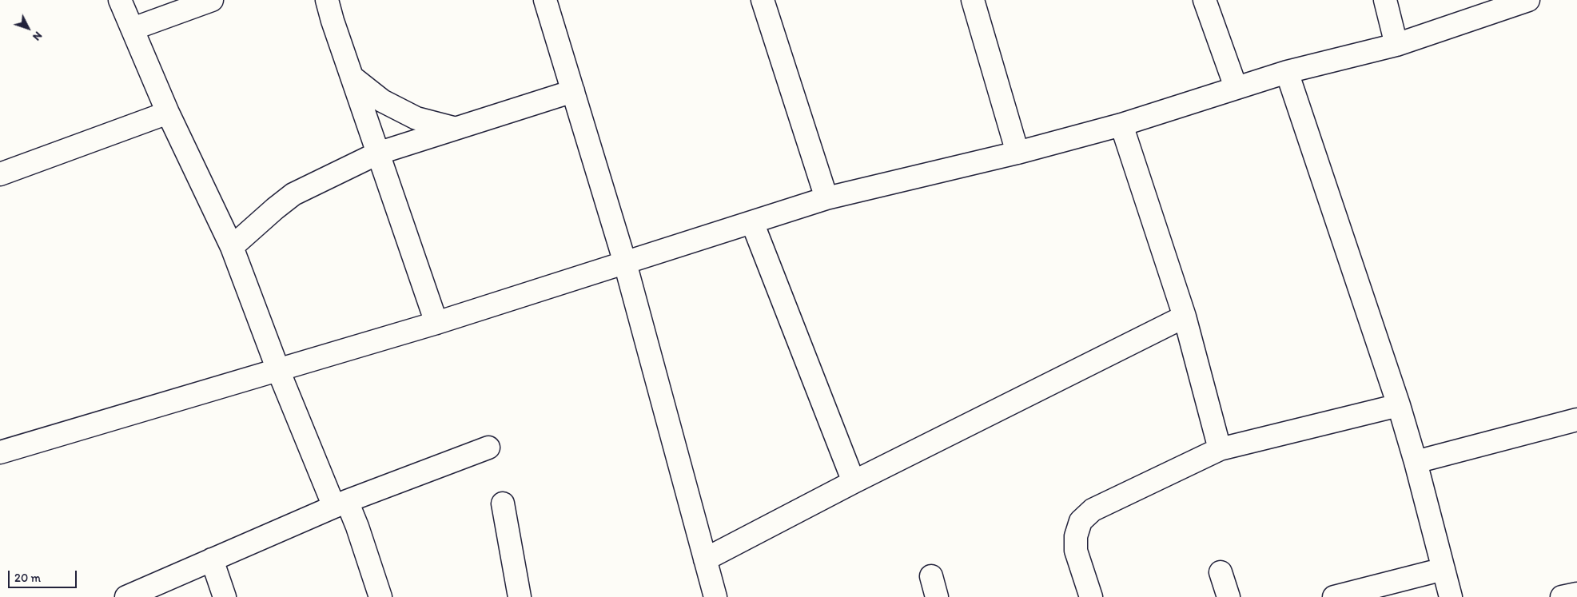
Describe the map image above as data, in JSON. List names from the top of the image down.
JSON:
{
  "scale_bar": "20 m",
  "north": "bottom right"
}
